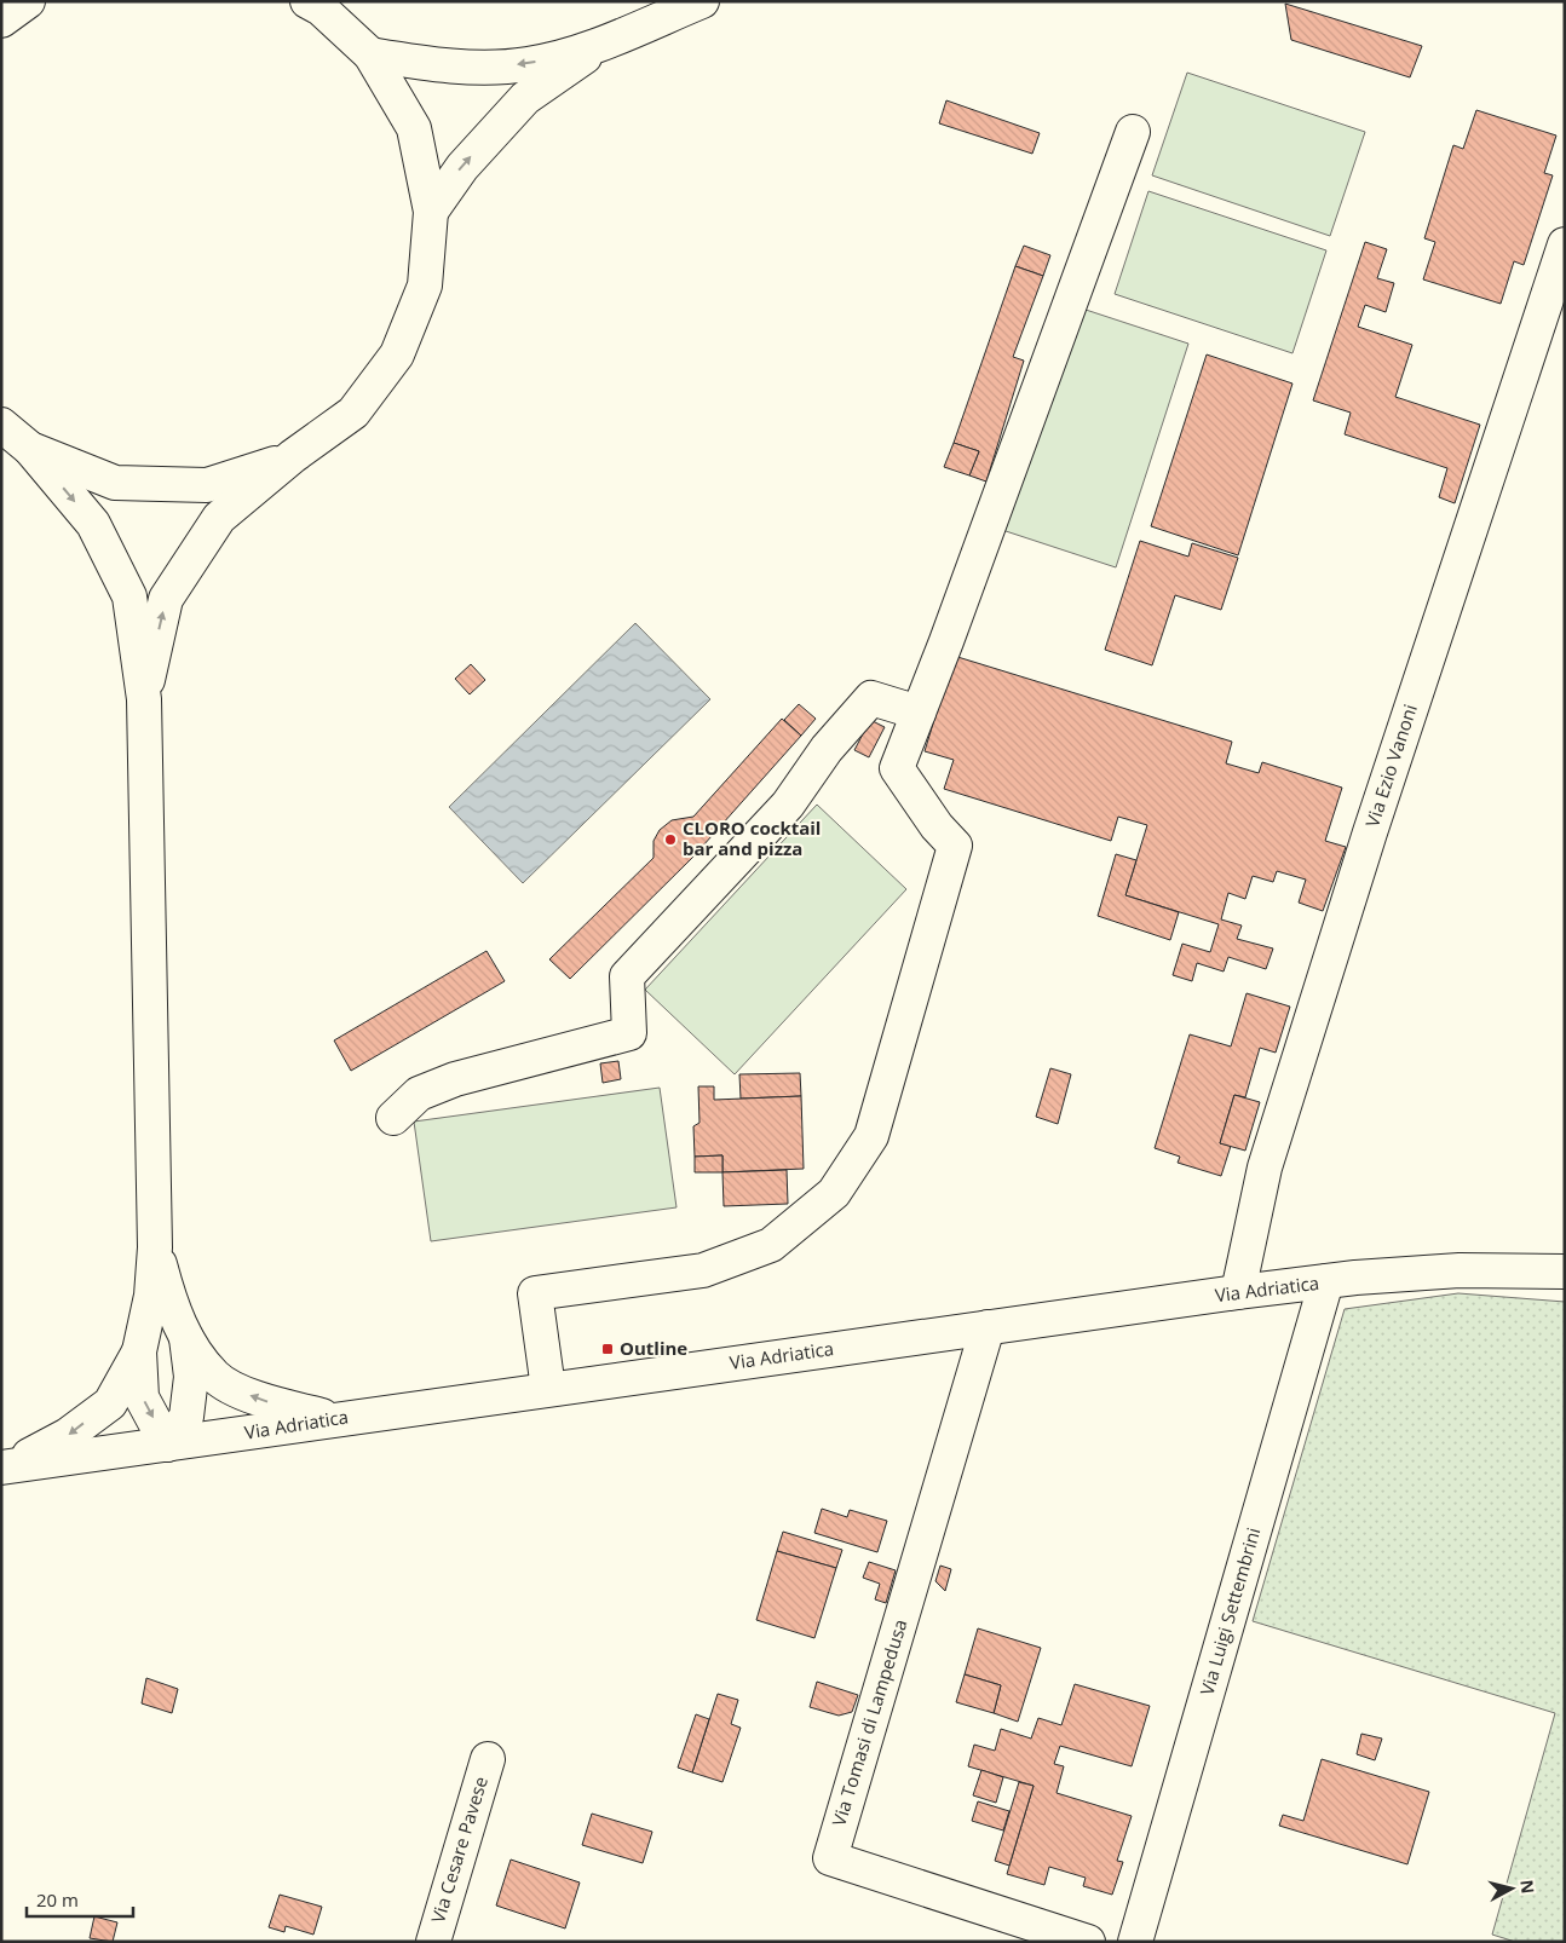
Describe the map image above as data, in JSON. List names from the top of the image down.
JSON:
{
  "streets": {
    "street": [
      "Via Ezio Vanoni",
      "Via Adriatica",
      "Via Luigi Settembrini",
      "Via Tomasi di Lampedusa",
      "Via Cesare Pavese"
    ]
  },
  "crossings": [
    ["Via Ezio Vanoni", "Via Adriatica"],
    ["Via Adriatica", "Via Luigi Settembrini"],
    ["Via Adriatica", "Via Tomasi di Lampedusa"]
  ],
  "places": {
    "other": ["CLORO cocktail bar and pizza"],
    "transit": ["Outline"]
  },
  "scale_bar": "20 m",
  "north": "right"
}
